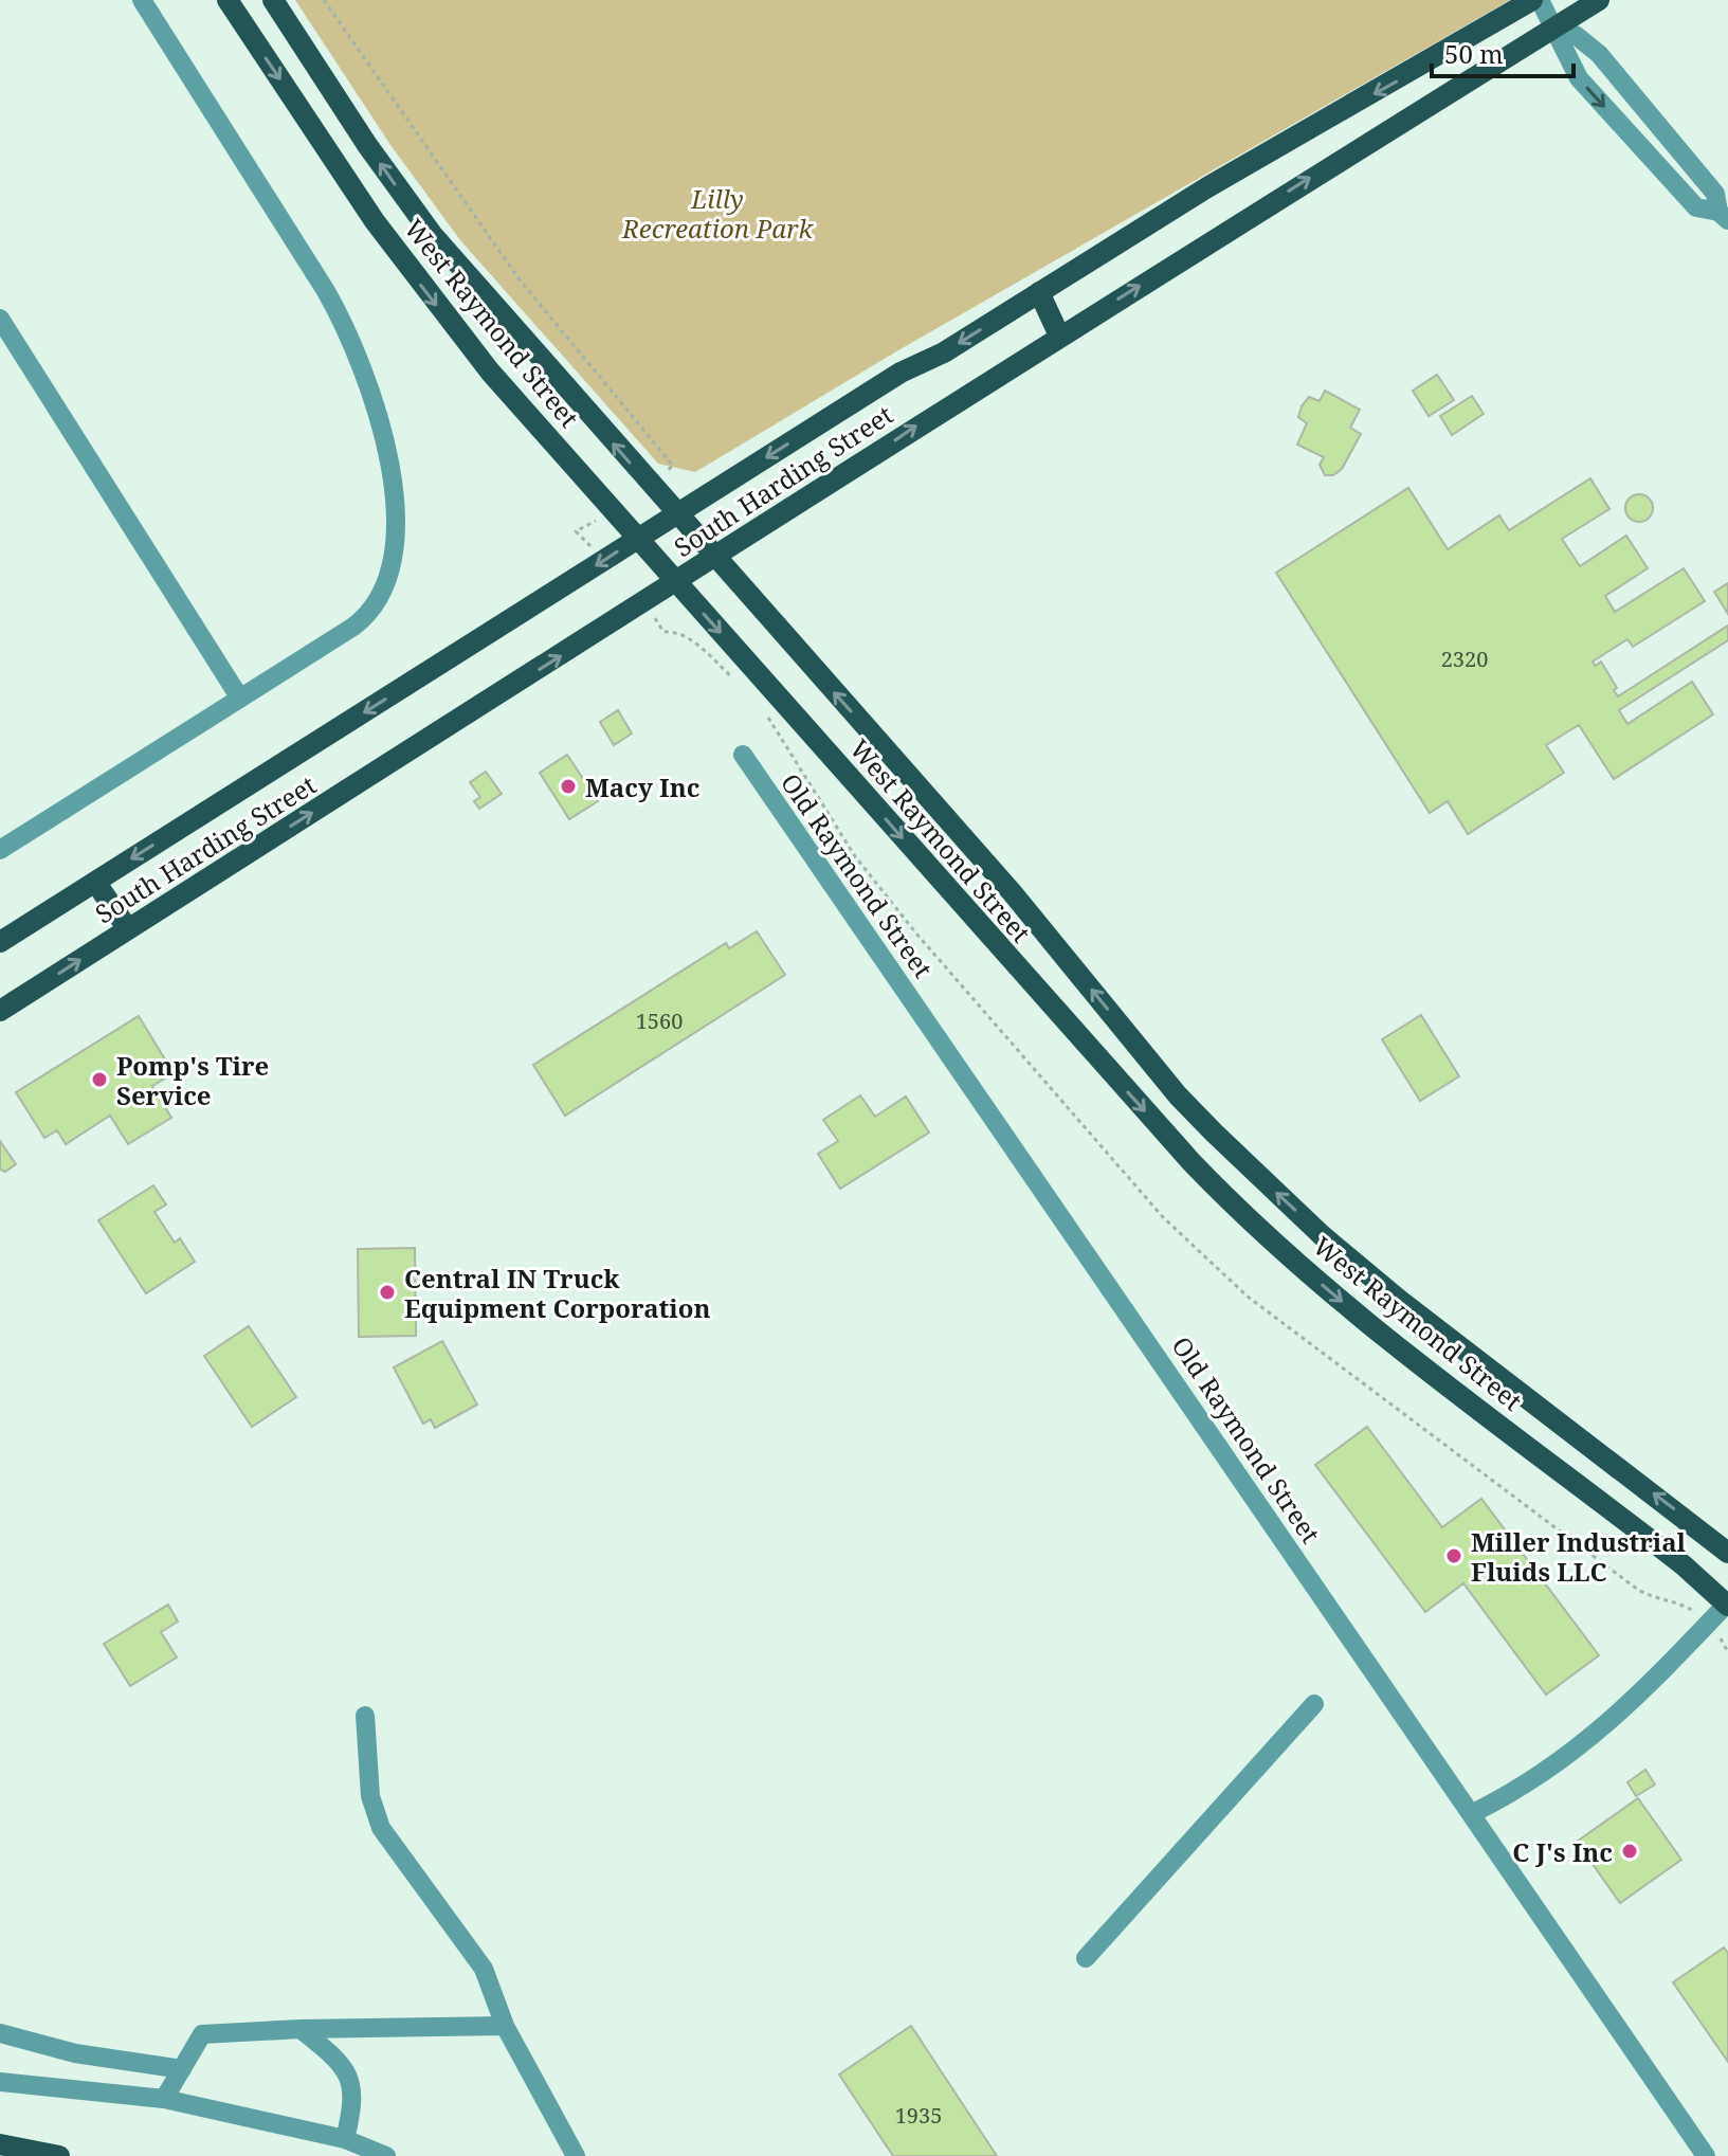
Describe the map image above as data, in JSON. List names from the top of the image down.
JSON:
{
  "streets": {
    "main road": ["West Raymond Street", "South Harding Street"],
    "street": ["Old Raymond Street"]
  },
  "crossings": [
    ["West Raymond Street", "South Harding Street"]
  ],
  "parks": ["Lilly Recreation Park"],
  "places": [
    "Macy Inc",
    "Pomp's Tire Service",
    "Central IN Truck Equipment Corporation",
    "Miller Industrial Fluids LLC",
    "C J's Inc"
  ],
  "house_numbers": ["2320", "1560", "1935"],
  "scale_bar": "50 m"
}
